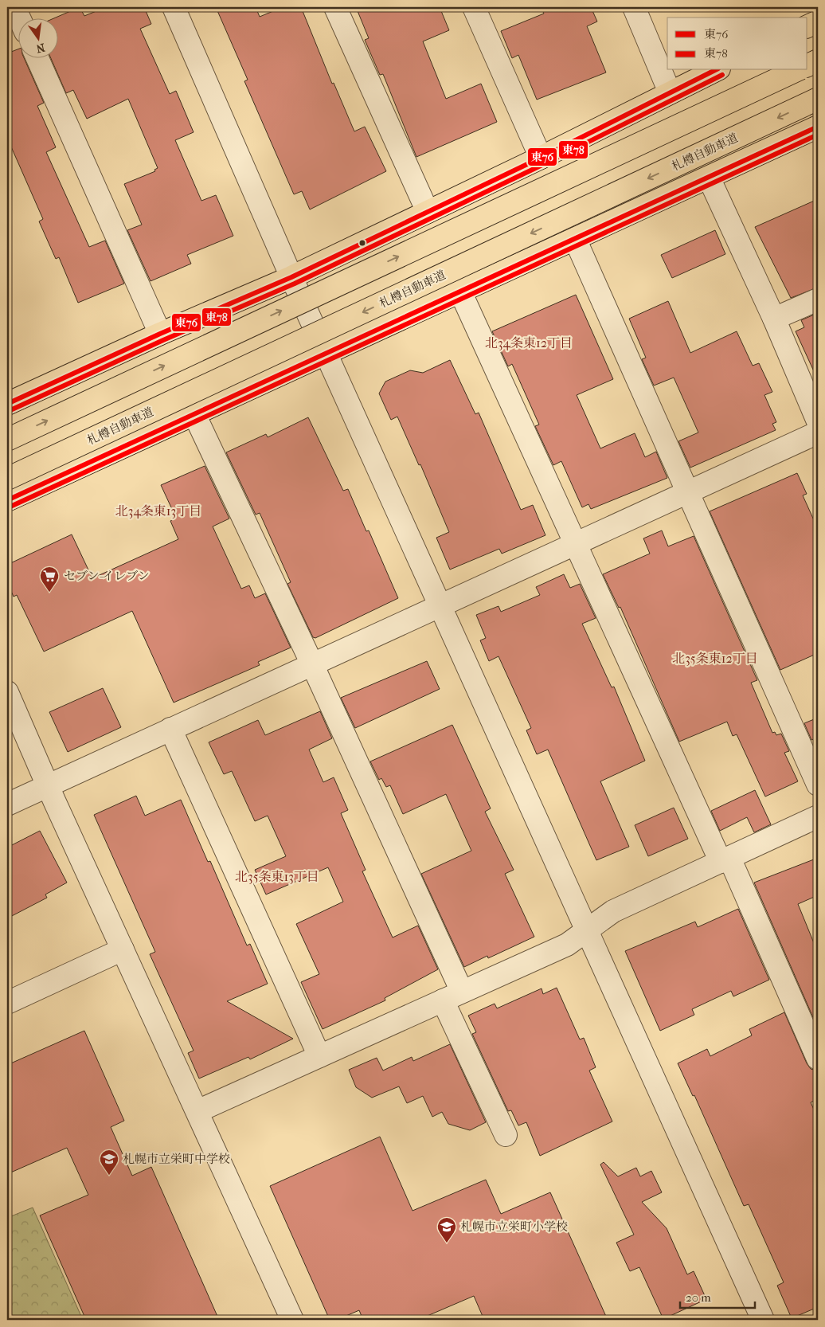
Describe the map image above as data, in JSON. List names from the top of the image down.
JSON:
{
  "streets": {
    "highway": ["札樽自動車道"]
  },
  "districts": [
    "北34条東12丁目",
    "北34条東13丁目",
    "北35条東12丁目",
    "北35条東13丁目"
  ],
  "places": {
    "supermarket": ["セブン-イレブン"],
    "school or university": ["札幌市立栄町中学校", "札幌市立栄町小学校"]
  },
  "lines": ["transit line 東76", "transit line 東78"],
  "legend": ["東76", "東78"],
  "scale_bar": "20 m",
  "north": "bottom"
}
